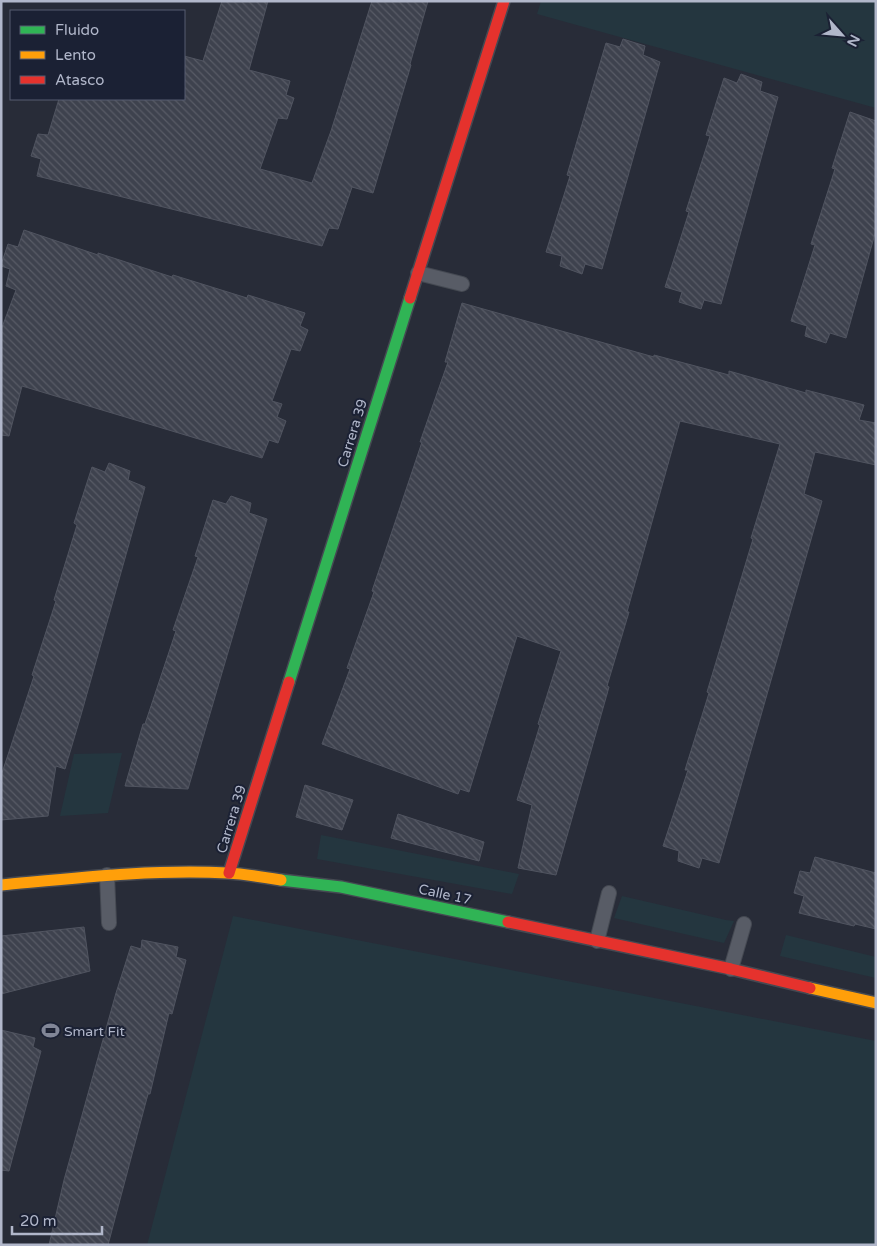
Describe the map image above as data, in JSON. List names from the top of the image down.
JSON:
{
  "streets": {
    "street": ["Carrera 39", "Calle 17"]
  },
  "crossings": [
    ["Carrera 39", "Calle 17"]
  ],
  "places": {
    "sports": ["Smart Fit"]
  },
  "legend": ["Fluido", "Lento", "Atasco"],
  "scale_bar": "20 m",
  "north": "bottom right"
}
